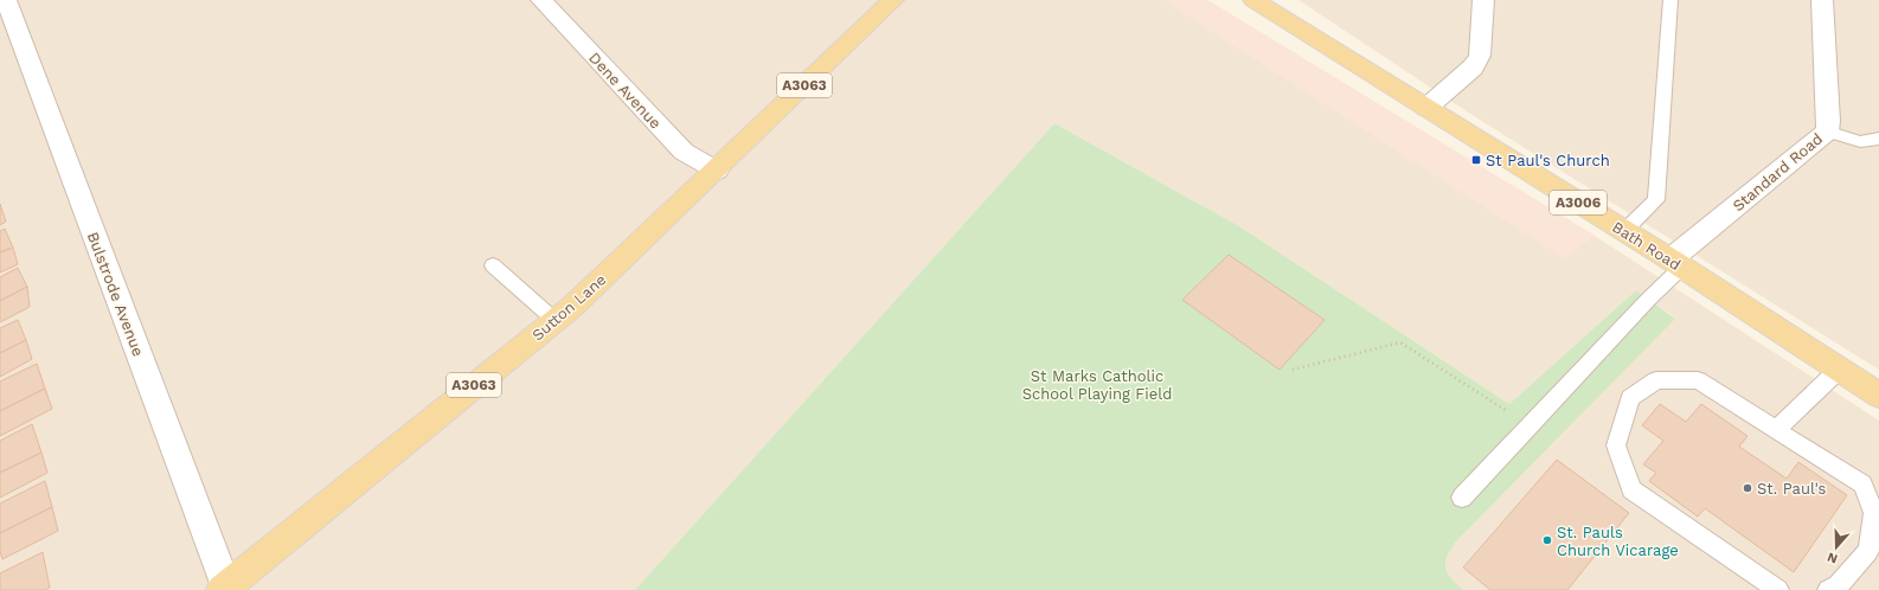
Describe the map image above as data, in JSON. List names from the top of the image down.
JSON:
{
  "streets": {
    "main road": [
      "A3063",
      "A3006",
      "Bath Road",
      "Sutton Lane"
    ],
    "street": ["Dene Avenue", "Standard Road", "Bulstrode Avenue"]
  },
  "crossings": [
    ["Dene Avenue", "Sutton Lane"],
    ["Standard Road", "Bath Road"],
    ["Bulstrode Avenue", "Sutton Lane"]
  ],
  "parks": ["St Marks Catholic School Playing Field"],
  "places": {
    "transit": ["St Paul's Church"],
    "other": ["St. Paul's", "St. Pauls Church Vicarage"]
  },
  "north": "bottom"
}
